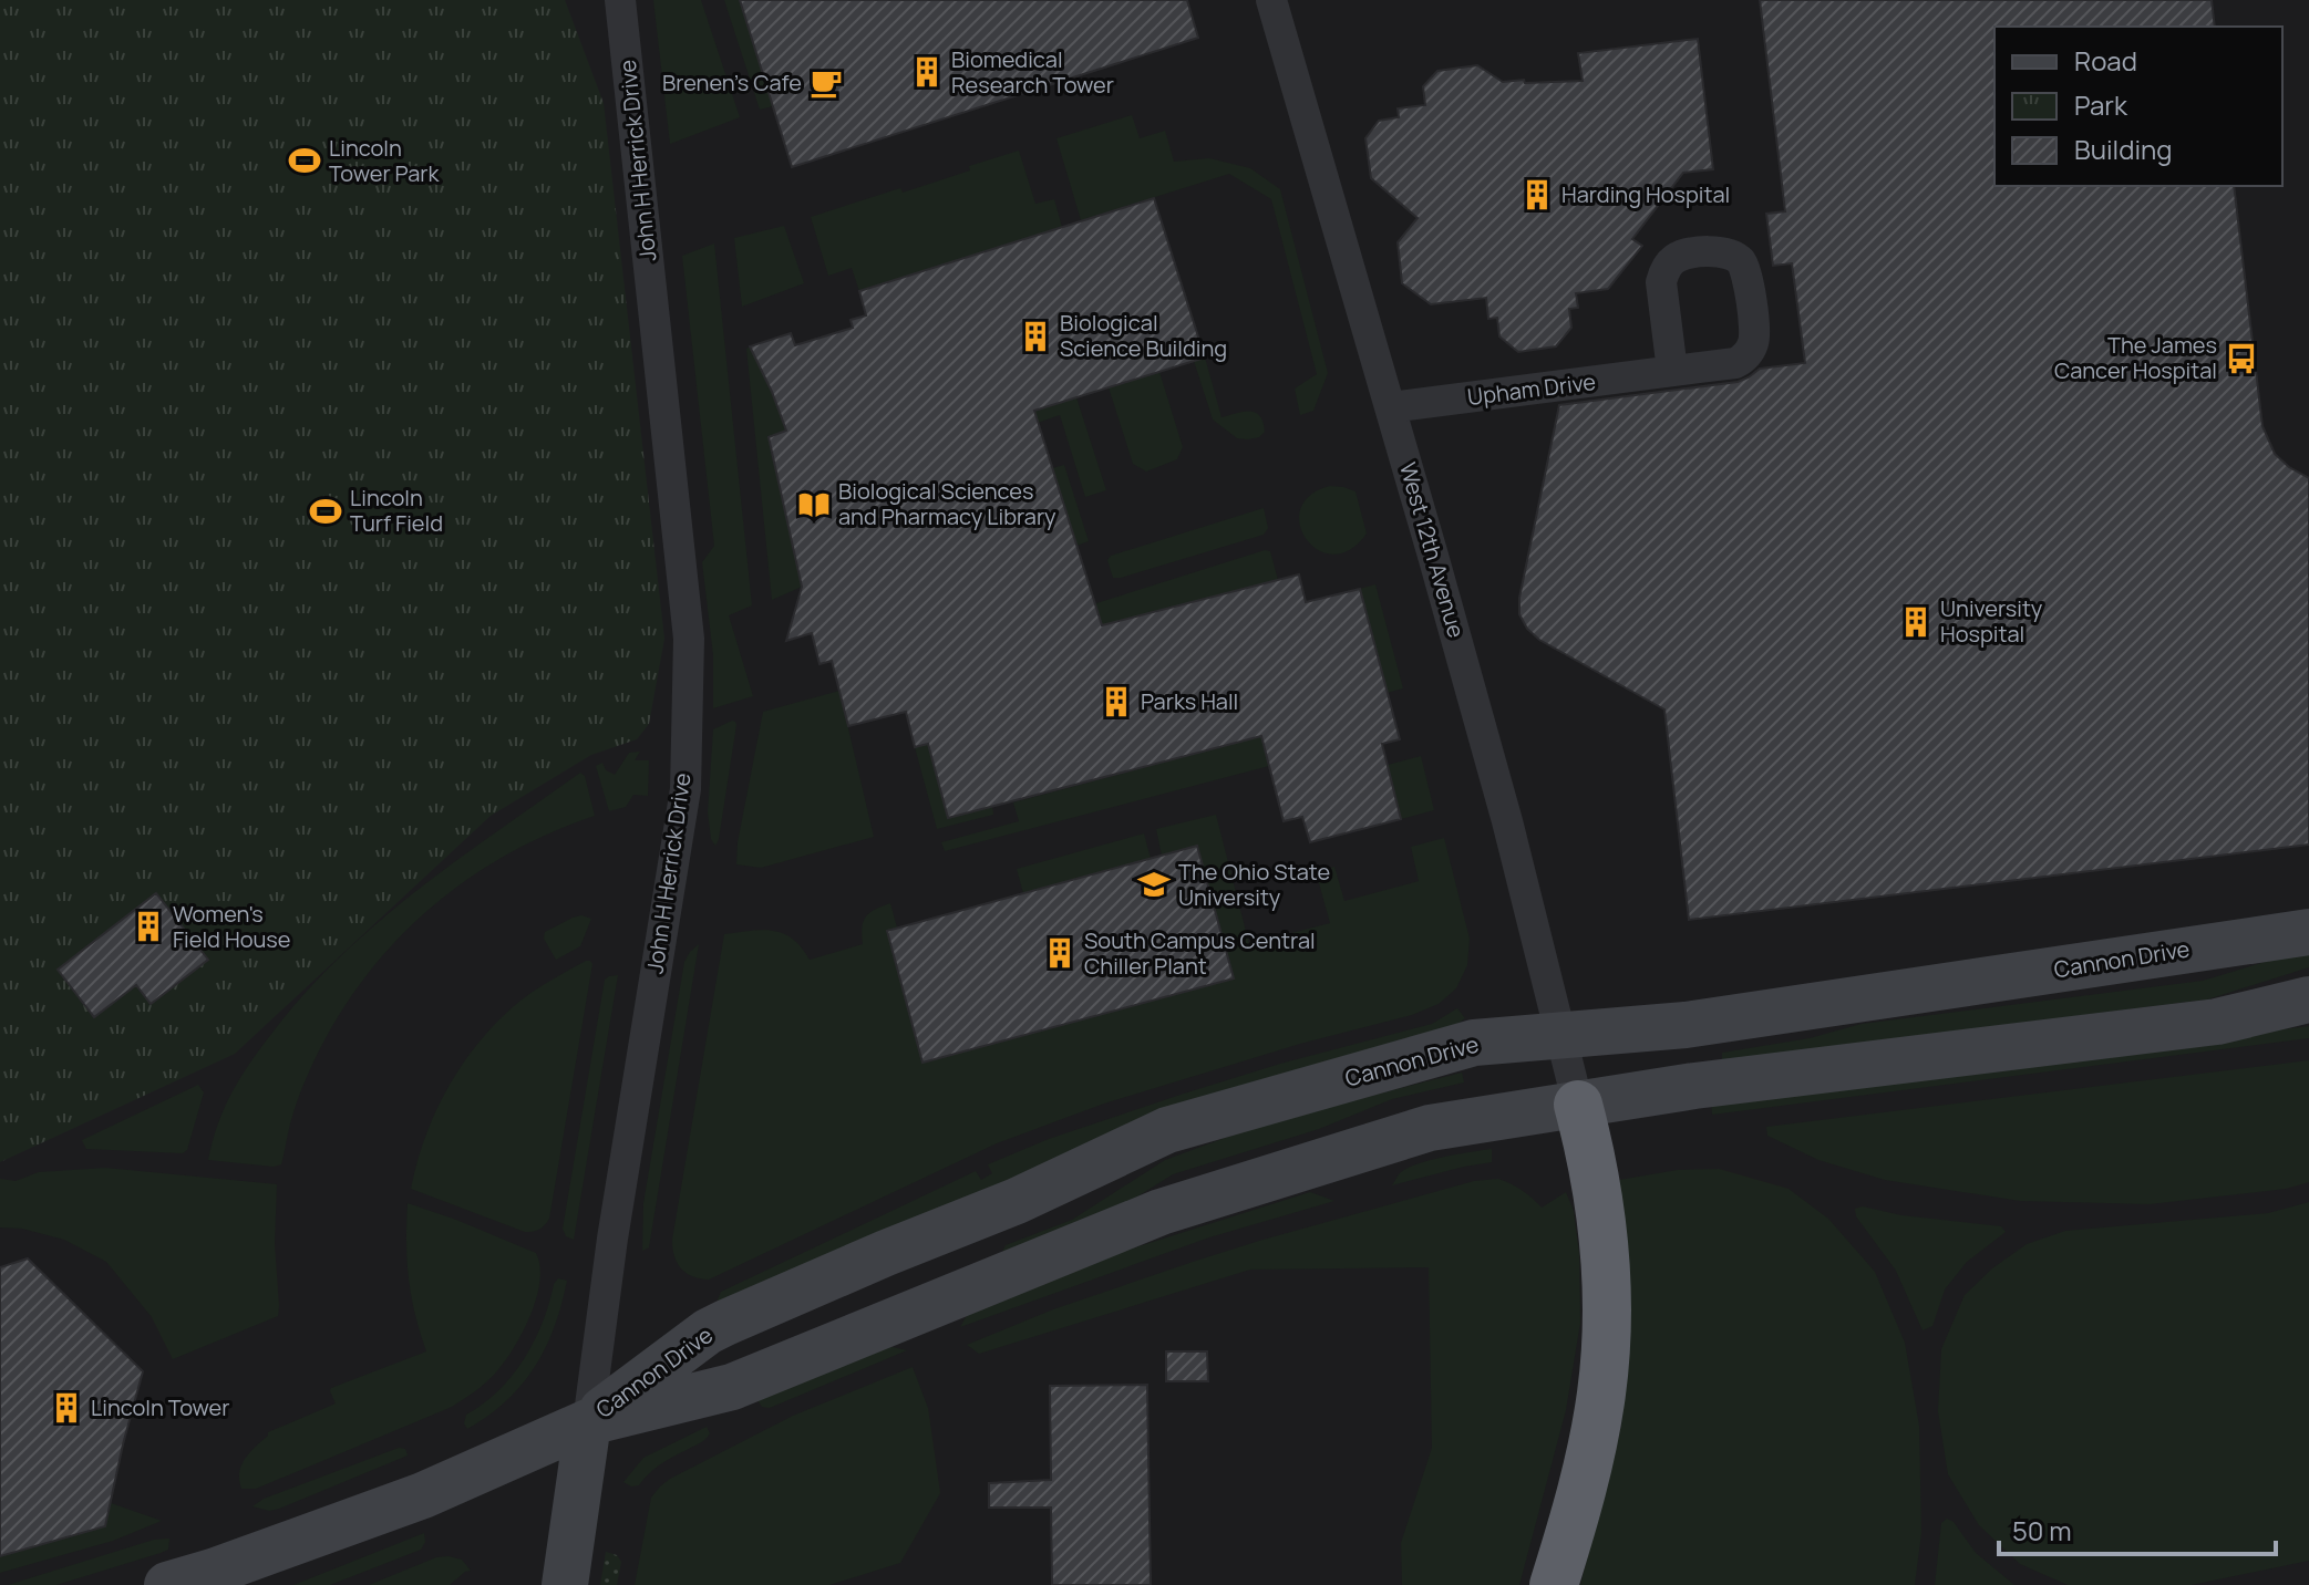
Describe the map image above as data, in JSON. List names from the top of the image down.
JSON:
{
  "streets": {
    "street": [
      "John H Herrick Drive",
      "Upham Drive",
      "West 12th Avenue",
      "Cannon Drive"
    ]
  },
  "crossings": [
    ["John H Herrick Drive", "Cannon Drive"],
    ["Upham Drive", "West 12th Avenue"],
    ["West 12th Avenue", "Cannon Drive"]
  ],
  "places": {
    "building": [
      "Biomedical Research Tower",
      "Harding Hospital",
      "Biological Science Building",
      "University Hospital",
      "Parks Hall",
      "Women's Field House",
      "South Campus Central Chiller Plant",
      "Lincoln Tower"
    ],
    "cafe": ["Brenen’s Cafe"],
    "sports": ["Lincoln Tower Park", "Lincoln Turf Field"],
    "bus stop": ["The James Cancer Hospital"],
    "library": ["Biological Sciences and Pharmacy Library"],
    "school or university": ["The Ohio State University"]
  },
  "legend": ["Road", "Park", "Building"],
  "scale_bar": "50 m"
}
